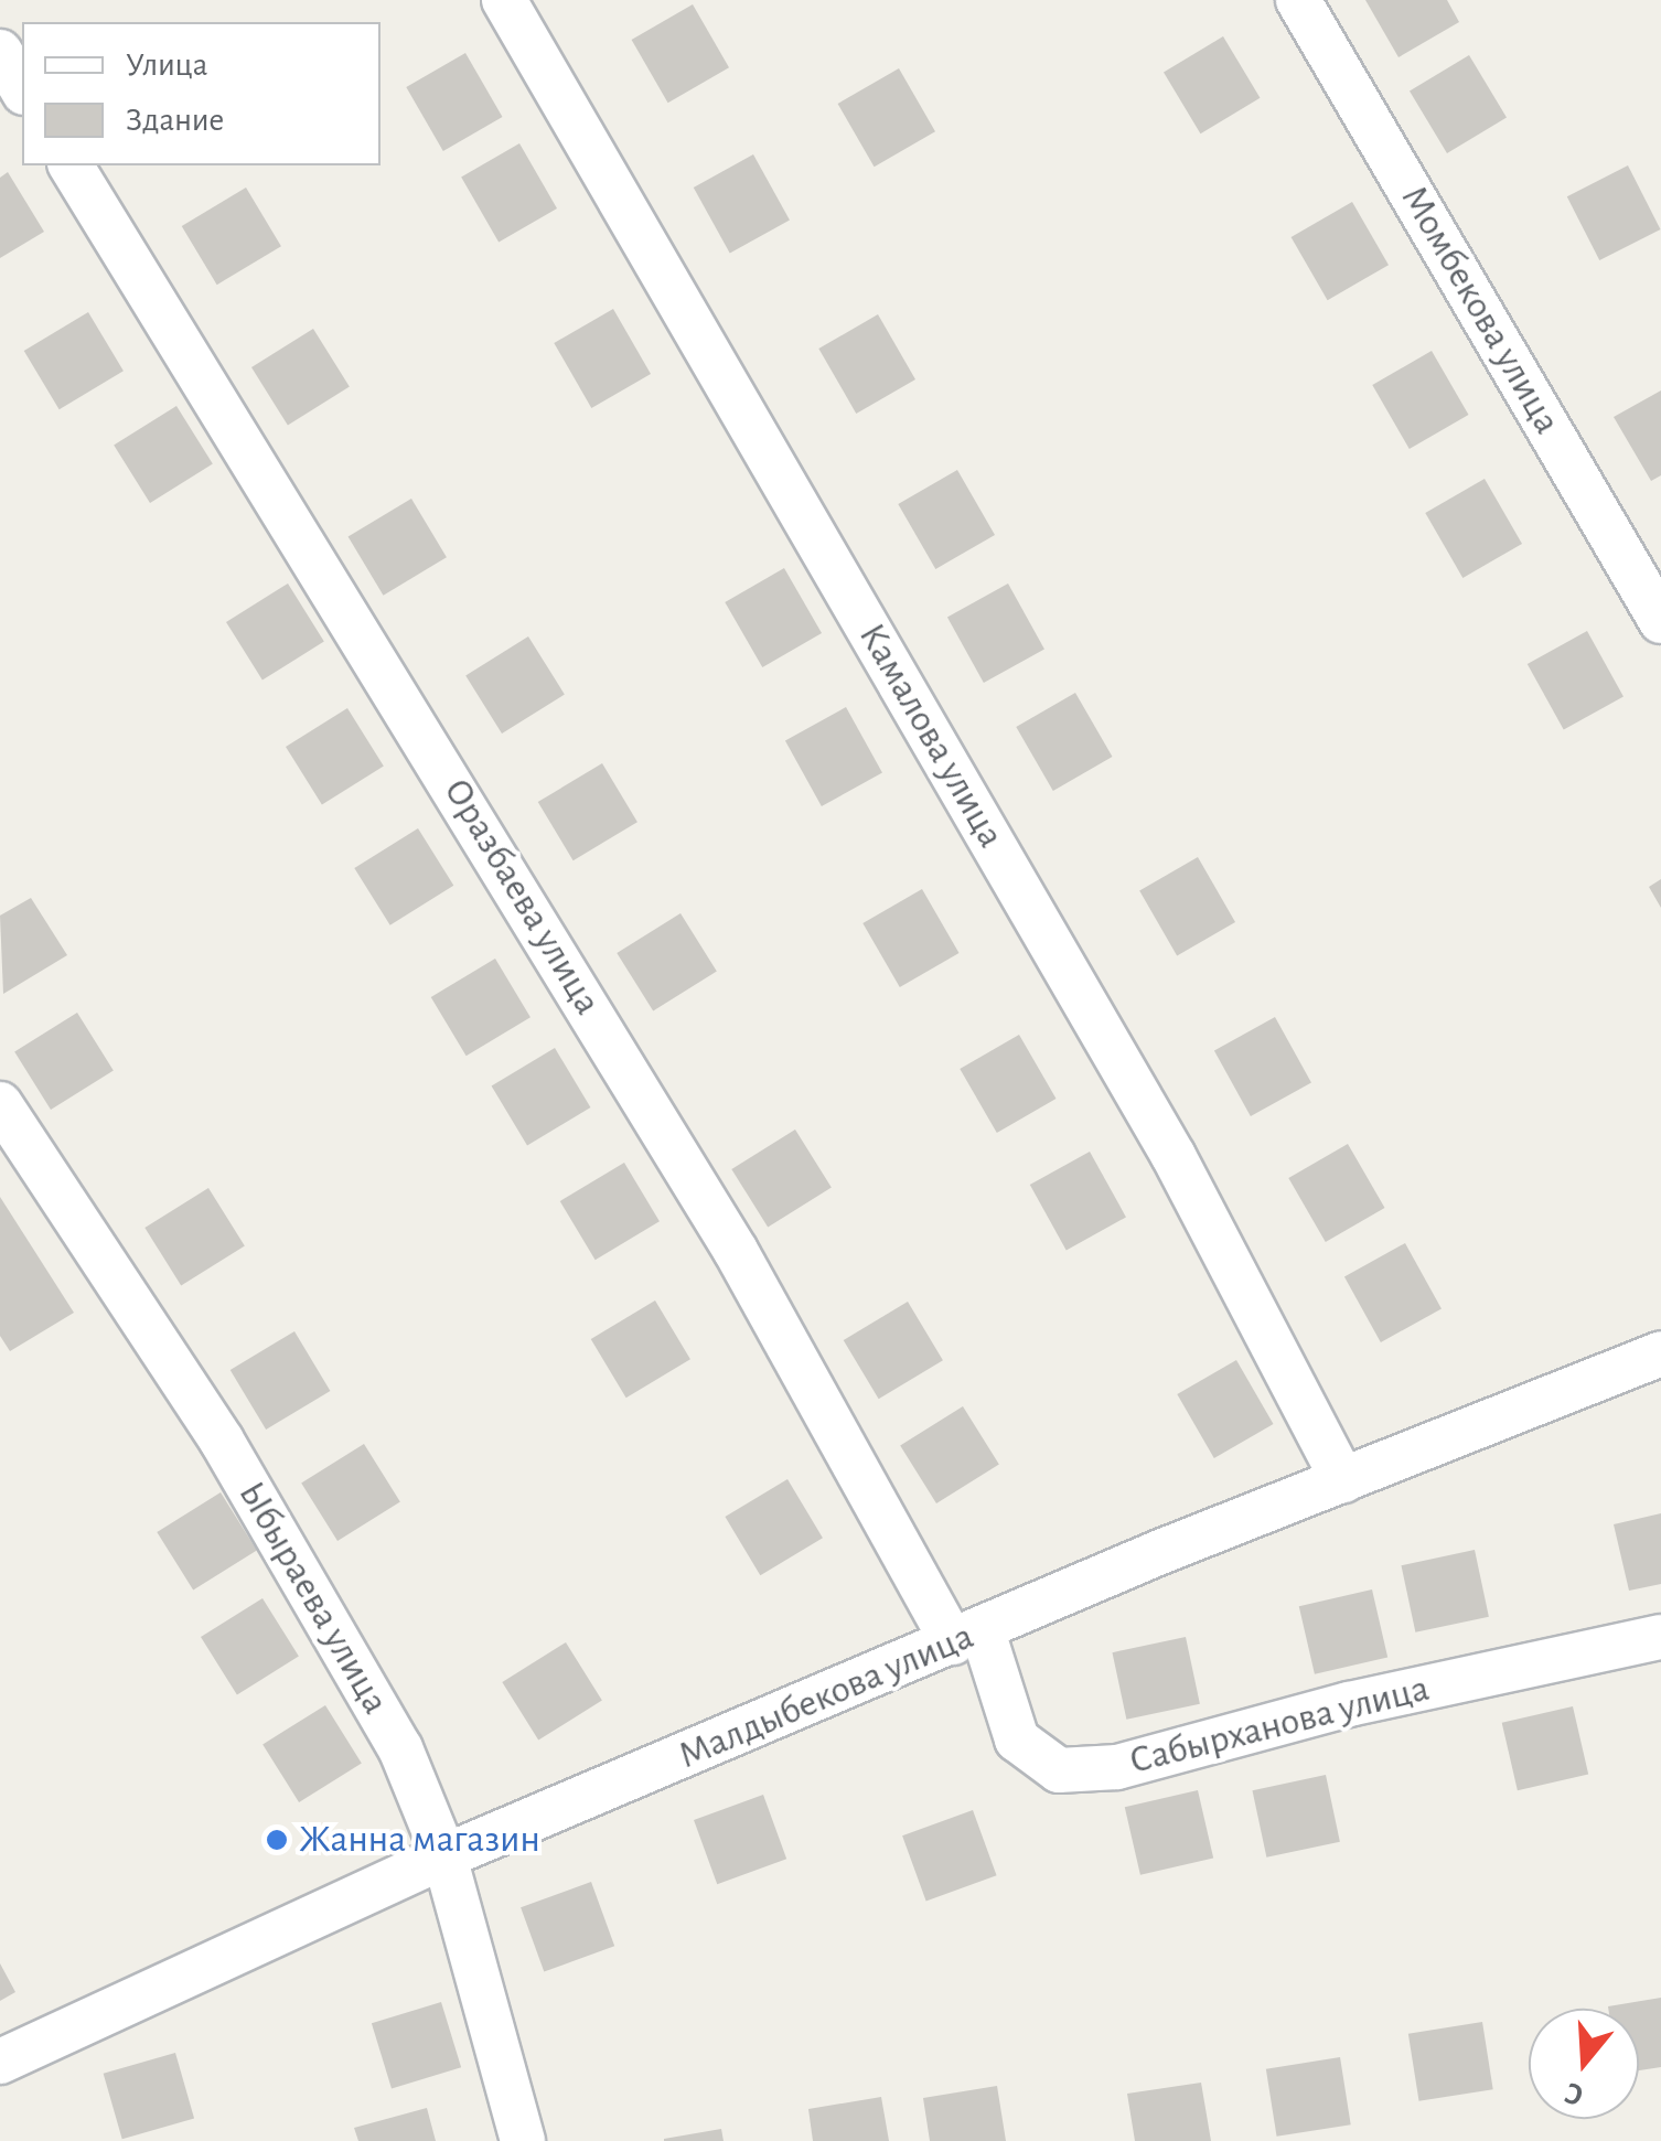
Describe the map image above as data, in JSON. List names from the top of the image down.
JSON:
{
  "streets": {
    "street": [
      "Момбекова улица",
      "Камалова улица",
      "Оразбаева улица",
      "Ыбыраева улица",
      "Малдыбекова улица",
      "Сабырханова улица"
    ]
  },
  "crossings": [
    ["Камалова улица", "Малдыбекова улица"],
    ["Оразбаева улица", "Малдыбекова улица"],
    ["Оразбаева улица", "Сабырханова улица"],
    ["Ыбыраева улица", "Малдыбекова улица"],
    ["Малдыбекова улица", "Сабырханова улица"]
  ],
  "places": ["Жанна магазин"],
  "legend": ["Улица", "Здание"],
  "north": "bottom"
}
